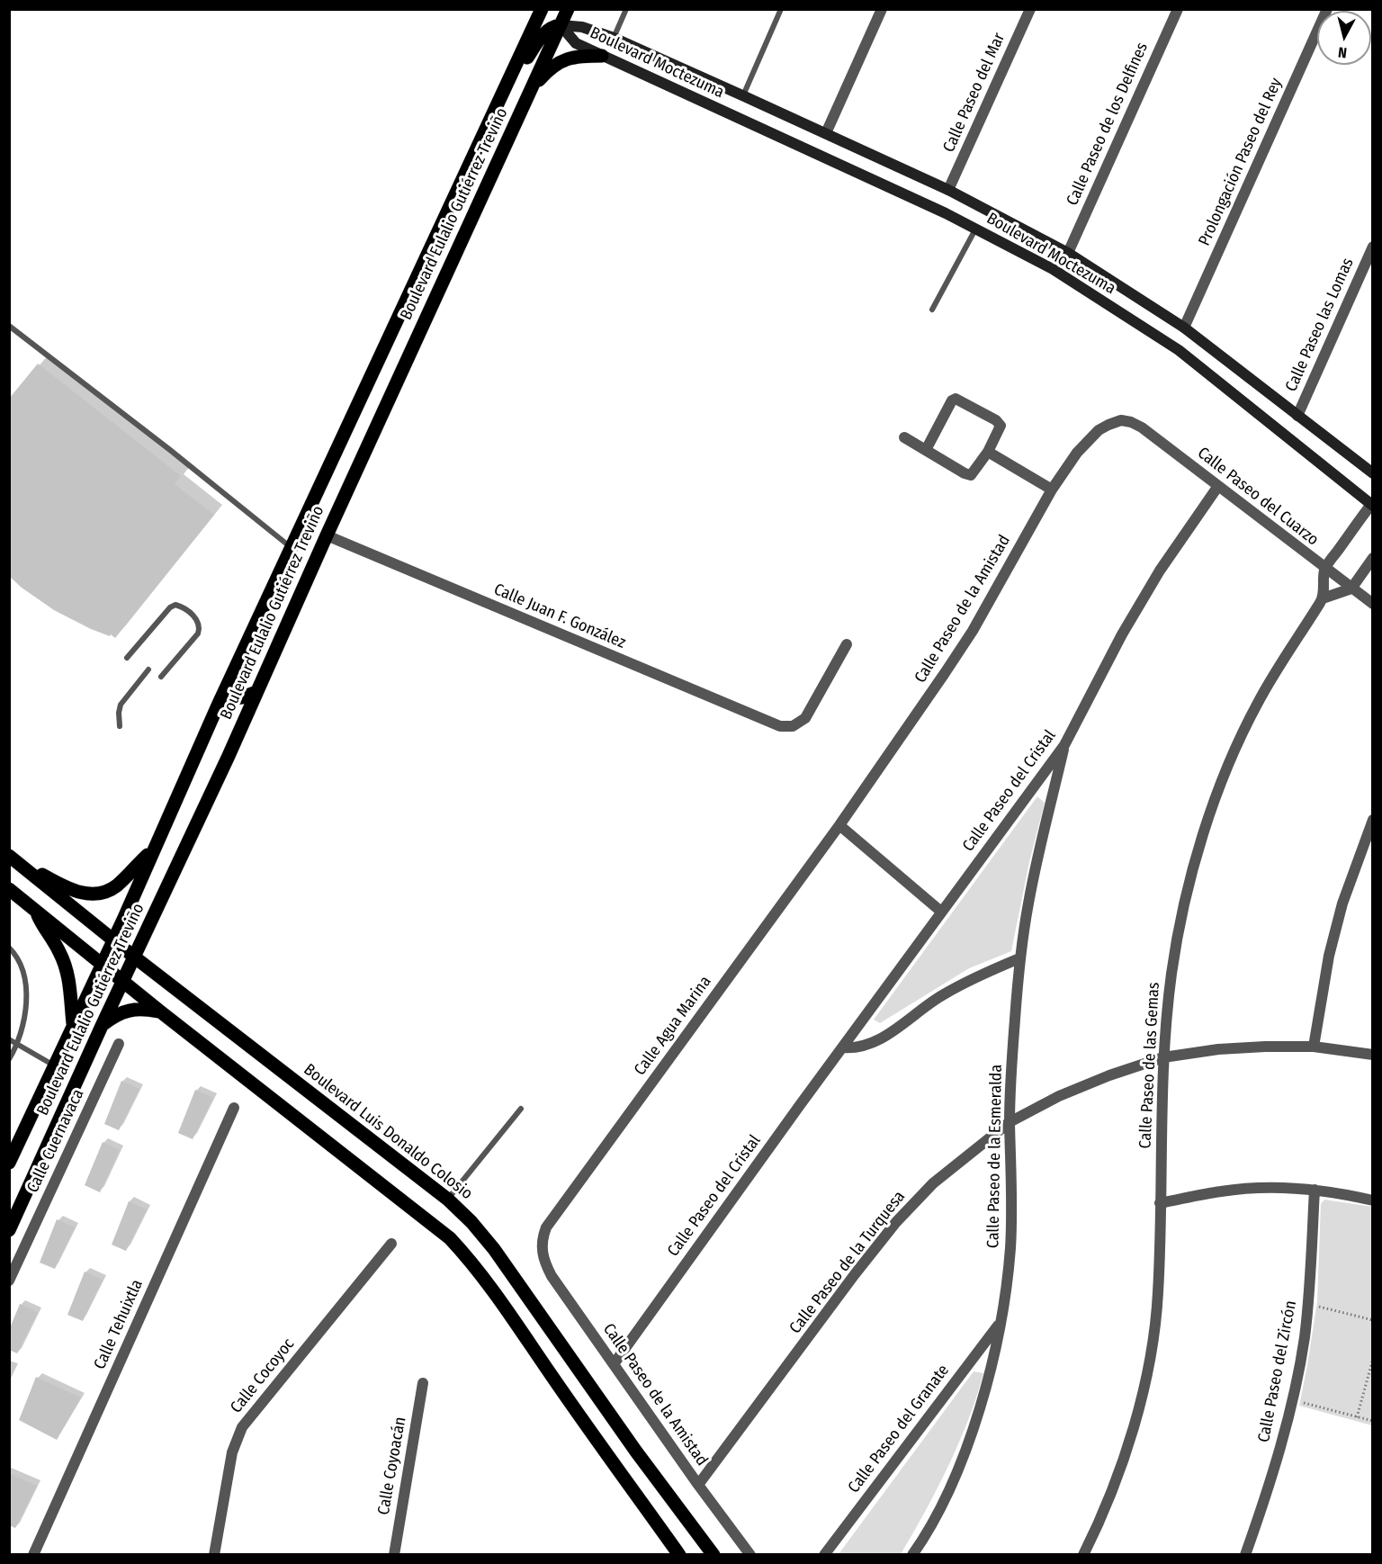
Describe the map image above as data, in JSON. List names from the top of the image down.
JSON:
{
  "streets": {
    "main road": ["Boulevard Moctezuma", "Boulevard Eulalio Gutiérrez Treviño", "Boulevard Luis Donaldo Colosio"],
    "street": [
      "Calle Paseo del Mar",
      "Calle Paseo de los Delfines",
      "Prolongación Paseo del Rey",
      "Calle Paseo las Lomas",
      "Calle Paseo del Cuarzo",
      "Calle Paseo de la Amistad",
      "Calle Juan F. González",
      "Calle Paseo del Cristal",
      "Calle Agua Marina",
      "Calle Paseo de las Gemas",
      "Calle Cuernavaca",
      "Calle Paseo de la Esmeralda",
      "Calle Paseo de la Turquesa",
      "Calle Tehuixtla",
      "Calle Paseo del Zircón",
      "Calle Cocoyoc",
      "Calle Paseo del Granate",
      "Calle Coyoacán"
    ]
  },
  "crossings": [
    ["Boulevard Moctezuma", "Calle Paseo del Mar"],
    ["Boulevard Moctezuma", "Calle Paseo de los Delfines"],
    ["Boulevard Moctezuma", "Prolongación Paseo del Rey"],
    ["Boulevard Moctezuma", "Boulevard Eulalio Gutiérrez Treviño"],
    ["Boulevard Moctezuma", "Calle Paseo las Lomas"],
    ["Boulevard Eulalio Gutiérrez Treviño", "Calle Juan F. González"],
    ["Boulevard Eulalio Gutiérrez Treviño", "Boulevard Luis Donaldo Colosio"],
    ["Calle Paseo del Cuarzo", "Calle Paseo de la Amistad"],
    ["Calle Paseo del Cuarzo", "Calle Paseo del Cristal"],
    ["Calle Paseo del Cuarzo", "Calle Paseo de las Gemas"],
    ["Calle Paseo de la Amistad", "Calle Paseo del Cristal"],
    ["Calle Paseo de la Amistad", "Calle Agua Marina"],
    ["Calle Paseo de la Amistad", "Calle Paseo de la Turquesa"],
    ["Calle Paseo del Cristal", "Calle Paseo de la Esmeralda"],
    ["Calle Paseo de las Gemas", "Calle Paseo de la Turquesa"],
    ["Calle Paseo de la Esmeralda", "Calle Paseo de la Turquesa"],
    ["Calle Paseo de la Esmeralda", "Calle Paseo del Granate"]
  ],
  "north": "bottom"
}
